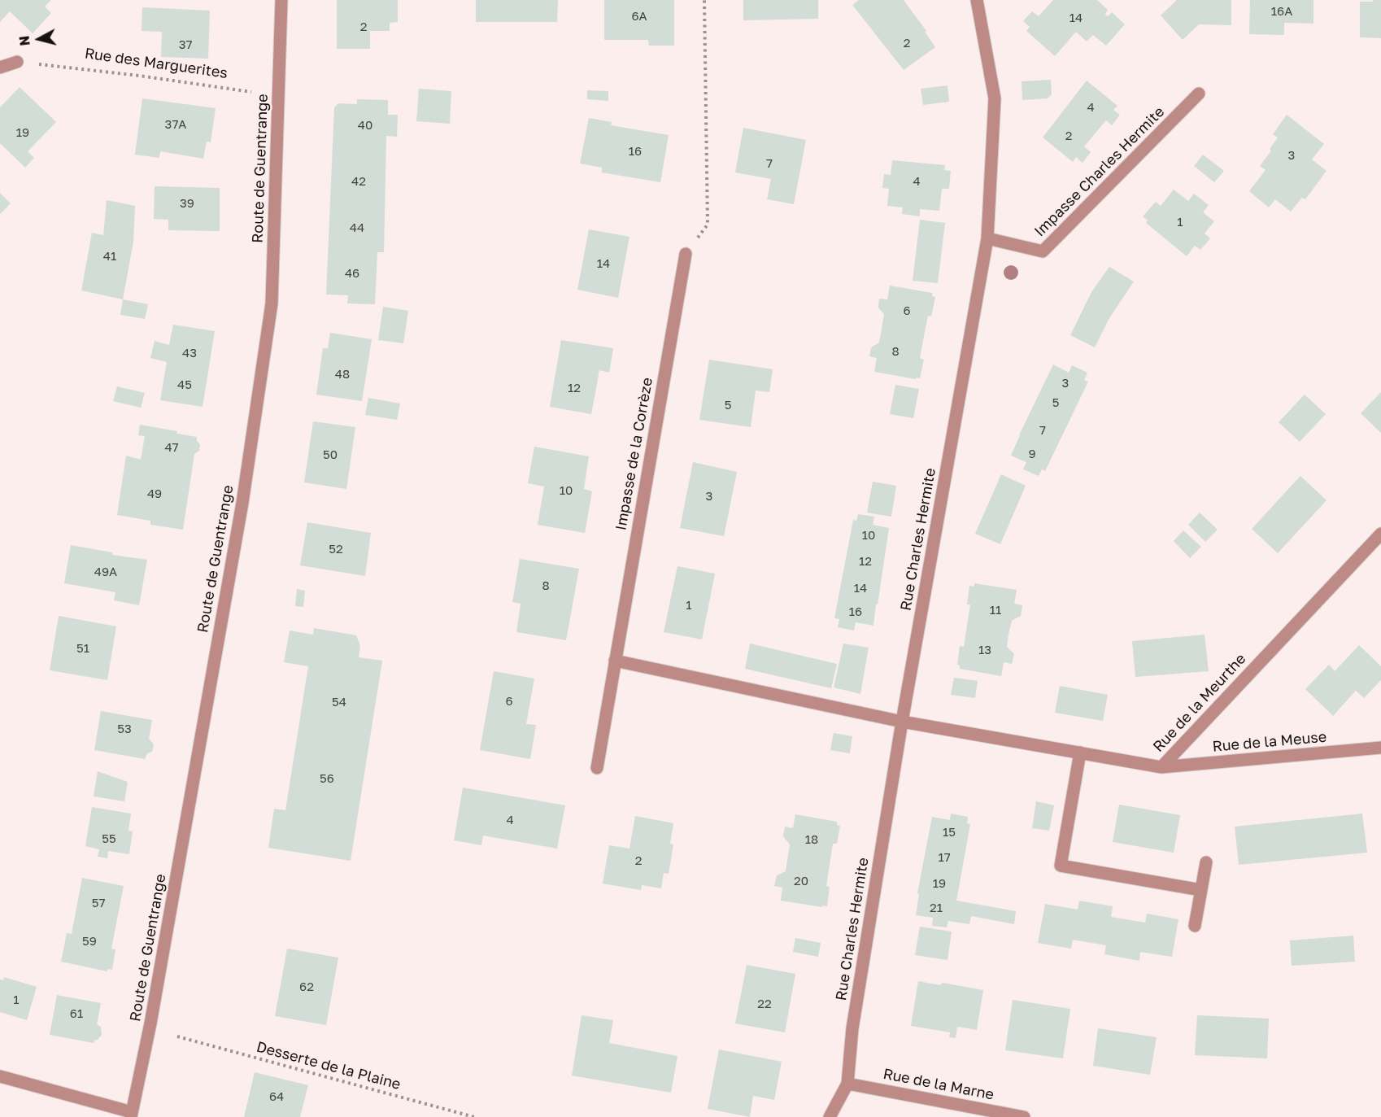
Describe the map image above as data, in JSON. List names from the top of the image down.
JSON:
{
  "streets": {
    "street": [
      "Route de Guentrange",
      "Impasse Charles Hermite",
      "Impasse de la Corrèze",
      "Rue Charles Hermite",
      "Rue de la Meurthe",
      "Rue de la Meuse",
      "Rue de la Marne"
    ],
    "path": ["Rue des Marguerites", "Desserte de la Plaine"]
  },
  "crossings": [
    ["Impasse Charles Hermite", "Rue Charles Hermite"],
    ["Rue Charles Hermite", "Rue de la Meurthe"],
    ["Rue Charles Hermite", "Rue de la Marne"],
    ["Rue de la Meurthe", "Rue de la Meuse"]
  ],
  "house_numbers": [
    "16A",
    "6A",
    "14",
    "2",
    "2",
    "37",
    "4",
    "37A",
    "40",
    "19",
    "2",
    "16",
    "3",
    "7",
    "42",
    "4",
    "39",
    "1",
    "44",
    "41",
    "14",
    "46",
    "6",
    "8",
    "43",
    "48",
    "3",
    "45",
    "12",
    "5",
    "5",
    "7",
    "47",
    "9",
    "50",
    "10",
    "49",
    "3",
    "10",
    "52",
    "12",
    "49A",
    "8",
    "14",
    "1",
    "11",
    "16",
    "51",
    "13",
    "6",
    "54",
    "53",
    "56",
    "4",
    "15",
    "55",
    "18",
    "17",
    "2",
    "20",
    "19",
    "57",
    "21",
    "59",
    "62",
    "1",
    "22",
    "61",
    "64"
  ],
  "north": "left"
}
